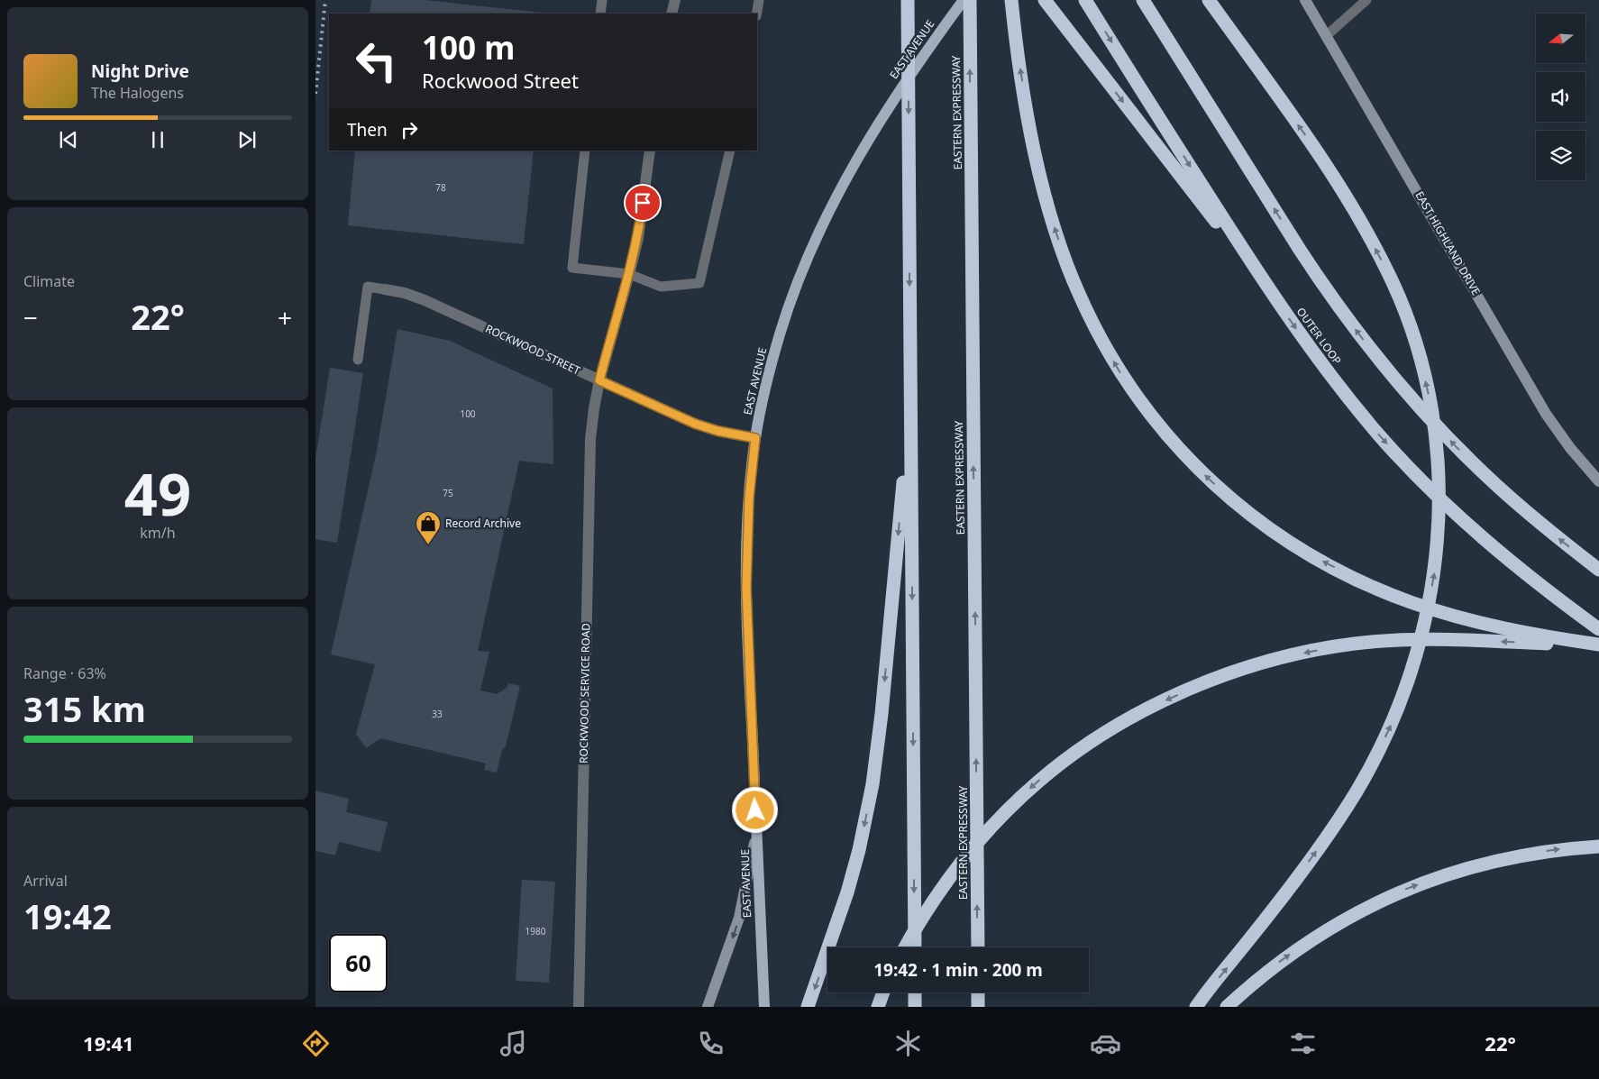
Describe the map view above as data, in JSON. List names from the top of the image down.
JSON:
{
  "streets": {
    "highway": ["EASTERN EXPRESSWAY", "OUTER LOOP"],
    "main road": ["EAST AVENUE"],
    "street": ["EAST HIGHLAND DRIVE", "ROCKWOOD STREET", "ROCKWOOD SERVICE ROAD"]
  },
  "crossings": [
    ["EAST AVENUE", "ROCKWOOD STREET"],
    ["ROCKWOOD STREET", "ROCKWOOD SERVICE ROAD"]
  ],
  "places": {
    "shop": ["Record Archive"]
  },
  "house_numbers": [
    "78",
    "100",
    "75",
    "33",
    "1980"
  ],
  "north": "left",
  "page": {
    "turn": ["100 m", "Rockwood Street"],
    "song": ["Night Drive", "The Halogens"],
    "then": "Then",
    "tile": [
      "Climate",
      ["49", "km/h"],
      ["Range · 63%", "315 km"],
      ["Arrival", "19:42"]
    ],
    "heat": ["−", "22°", "+"],
    "limit": "60",
    "trip": "19:42 · 1 min · 200 m",
    "tabs": ["19:41", "22°"]
  }
}
